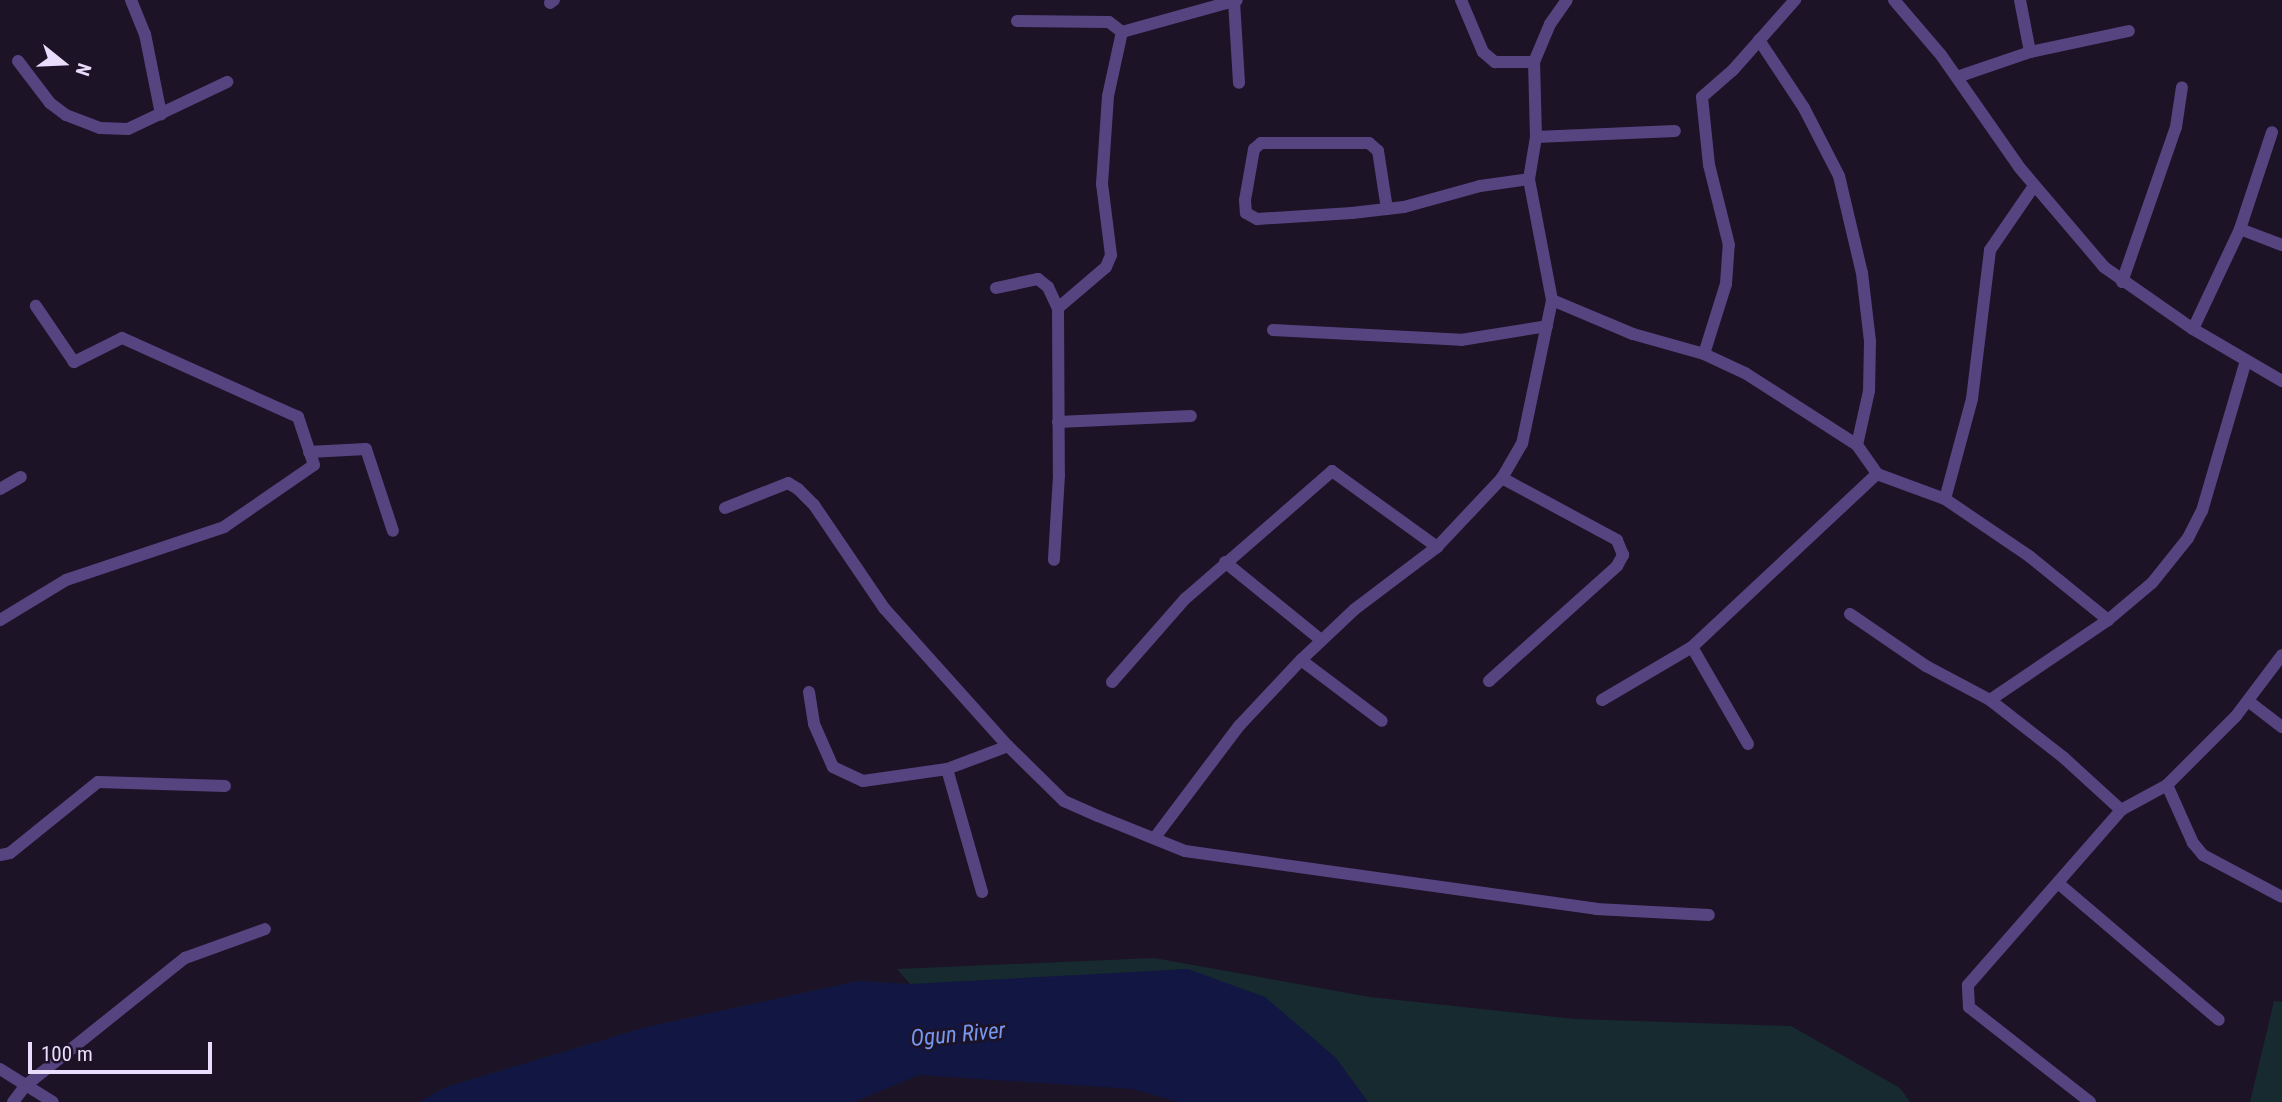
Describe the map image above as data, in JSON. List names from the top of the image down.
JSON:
{
  "water": ["Ogun River"],
  "scale_bar": "100 m",
  "north": "right"
}
